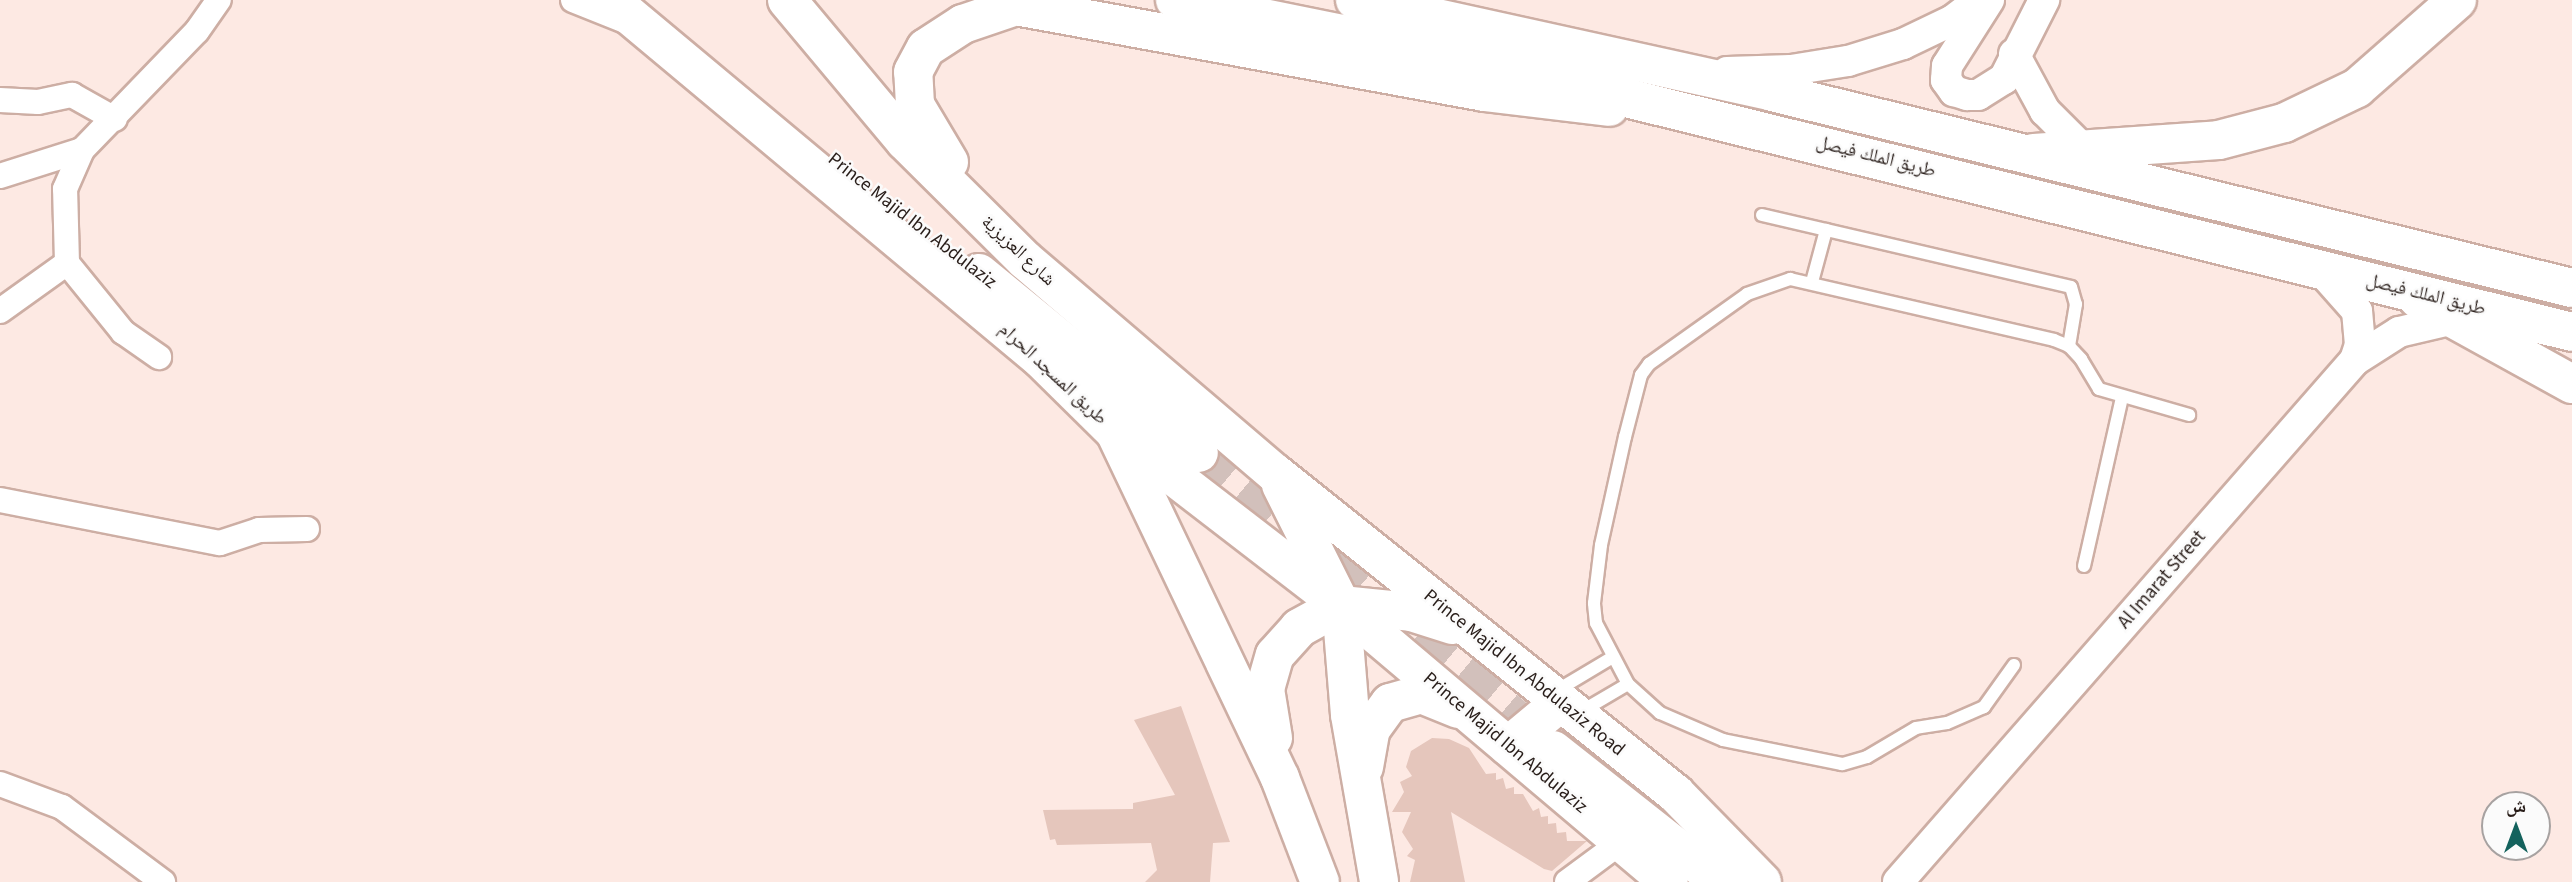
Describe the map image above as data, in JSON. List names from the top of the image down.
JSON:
{
  "streets": {
    "main road": [
      "طريق الملك فيصل",
      "Prince Majid Ibn Abdulaziz",
      "شارع العزيزية",
      "طريق المسجد الحرام",
      "Prince Majid Ibn Abdulaziz Road"
    ],
    "street": ["Al Imarat Street"]
  },
  "crossings": [
    ["Prince Majid Ibn Abdulaziz", "طريق المسجد الحرام"],
    ["شارع العزيزية", "Prince Majid Ibn Abdulaziz Road"]
  ],
  "north": "top"
}
